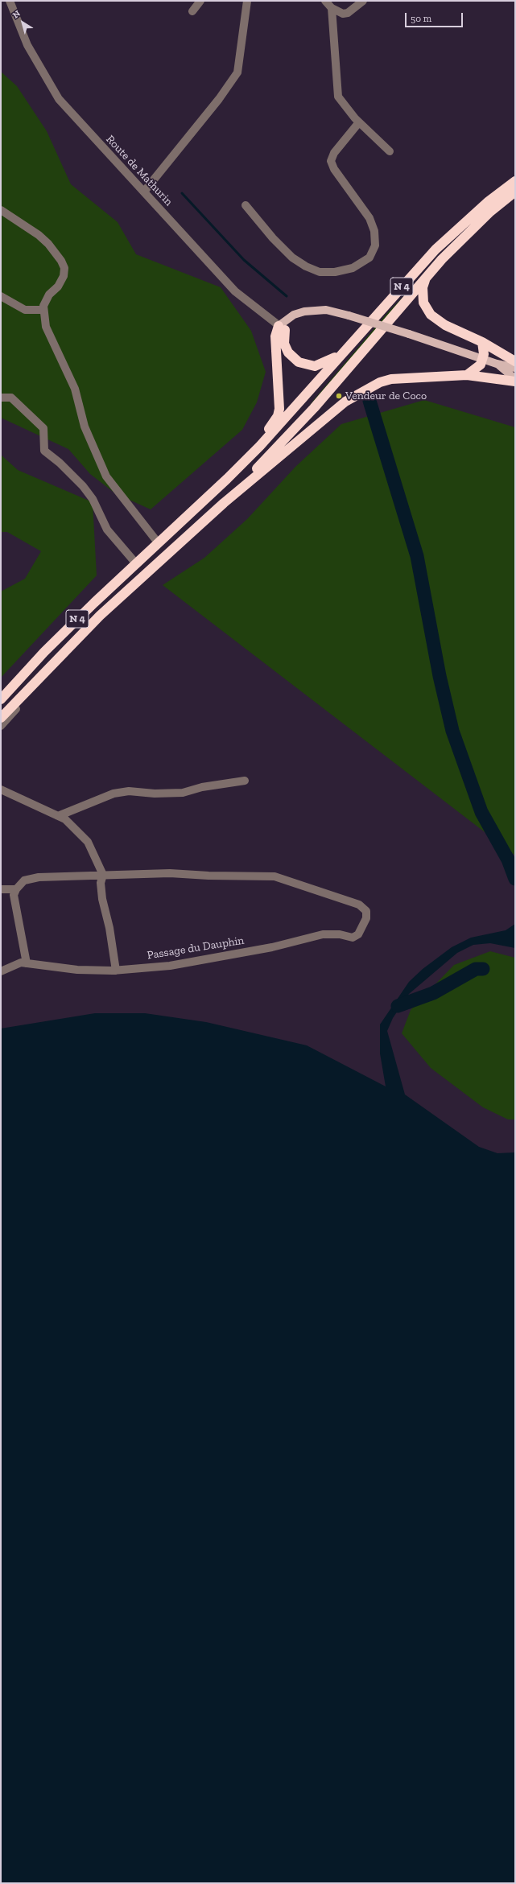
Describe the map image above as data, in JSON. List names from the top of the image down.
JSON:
{
  "streets": {
    "highway": ["N 4"],
    "street": ["Route de Mathurin", "Passage du Dauphin"]
  },
  "places": ["Vendeur de Coco"],
  "scale_bar": "50 m",
  "north": "top left"
}
